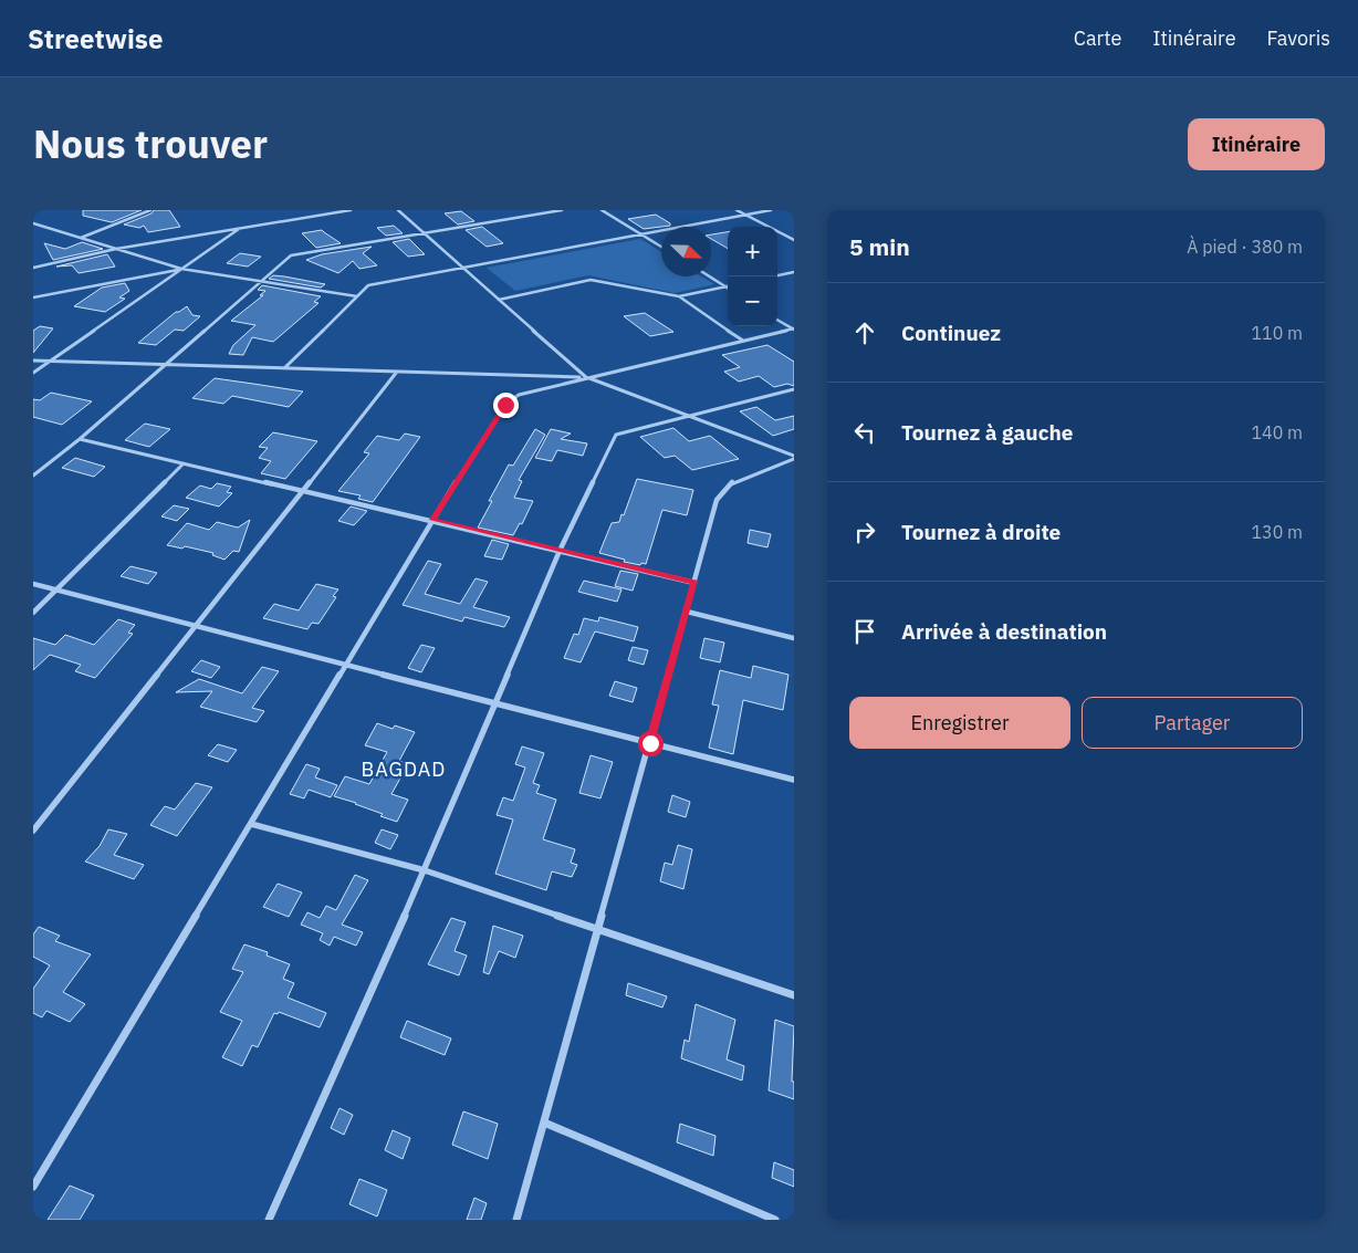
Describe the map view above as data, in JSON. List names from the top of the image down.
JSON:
{
  "districts": ["BAGDAD"],
  "north": "bottom right",
  "page": {
    "header": "Streetwise",
    "nav": ["Carte", "Itinéraire", "Favoris"],
    "title": "Nous trouver",
    "buttons": [
      "Itinéraire",
      ["Enregistrer", "Partager"]
    ],
    "heading": ["5 min", "À pied · 380 m"],
    "map_buttons": ["+", "−"],
    "list": [
      ["Continuez", "110 m"],
      ["Tournez à gauche", "140 m"],
      ["Tournez à droite", "130 m"],
      "Arrivée à destination"
    ]
  }
}
